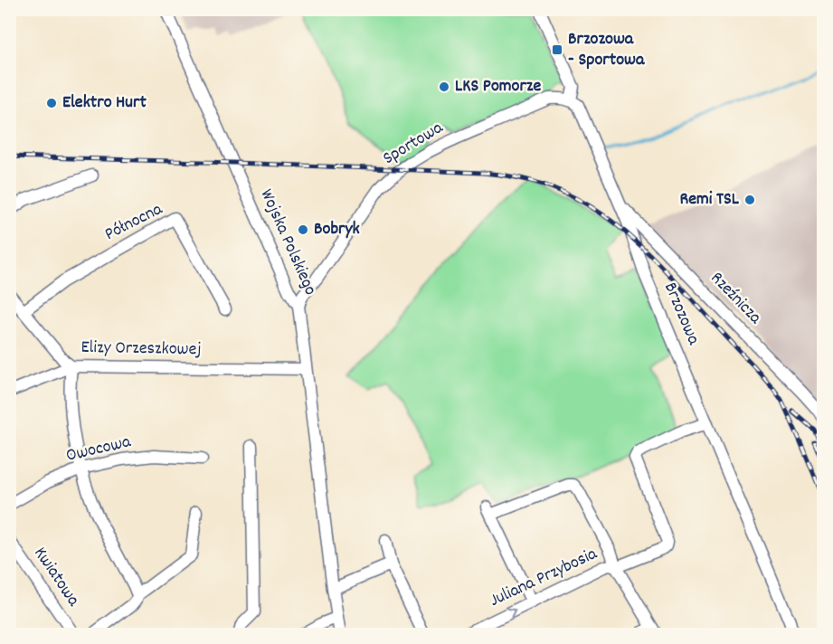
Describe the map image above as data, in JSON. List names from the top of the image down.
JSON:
{
  "streets": {
    "street": [
      "Sportowa",
      "Północna",
      "Wojska Polskiego",
      "Rzeźnicza",
      "Brzozowa",
      "Elizy Orzeszkowej",
      "Owocowa",
      "Kwiatowa",
      "Juliana Przybosia"
    ]
  },
  "crossings": [
    ["Sportowa", "Wojska Polskiego"],
    ["Sportowa", "Brzozowa"],
    ["Północna", "Elizy Orzeszkowej"],
    ["Wojska Polskiego", "Elizy Orzeszkowej"],
    ["Rzeźnicza", "Brzozowa"],
    ["Brzozowa", "Juliana Przybosia"]
  ],
  "places": {
    "transit": ["Brzozowa - Sportowa"],
    "other": [
      "LKS Pomorze",
      "Elektro Hurt",
      "Remi TSL",
      "Bobryk"
    ]
  }
}
